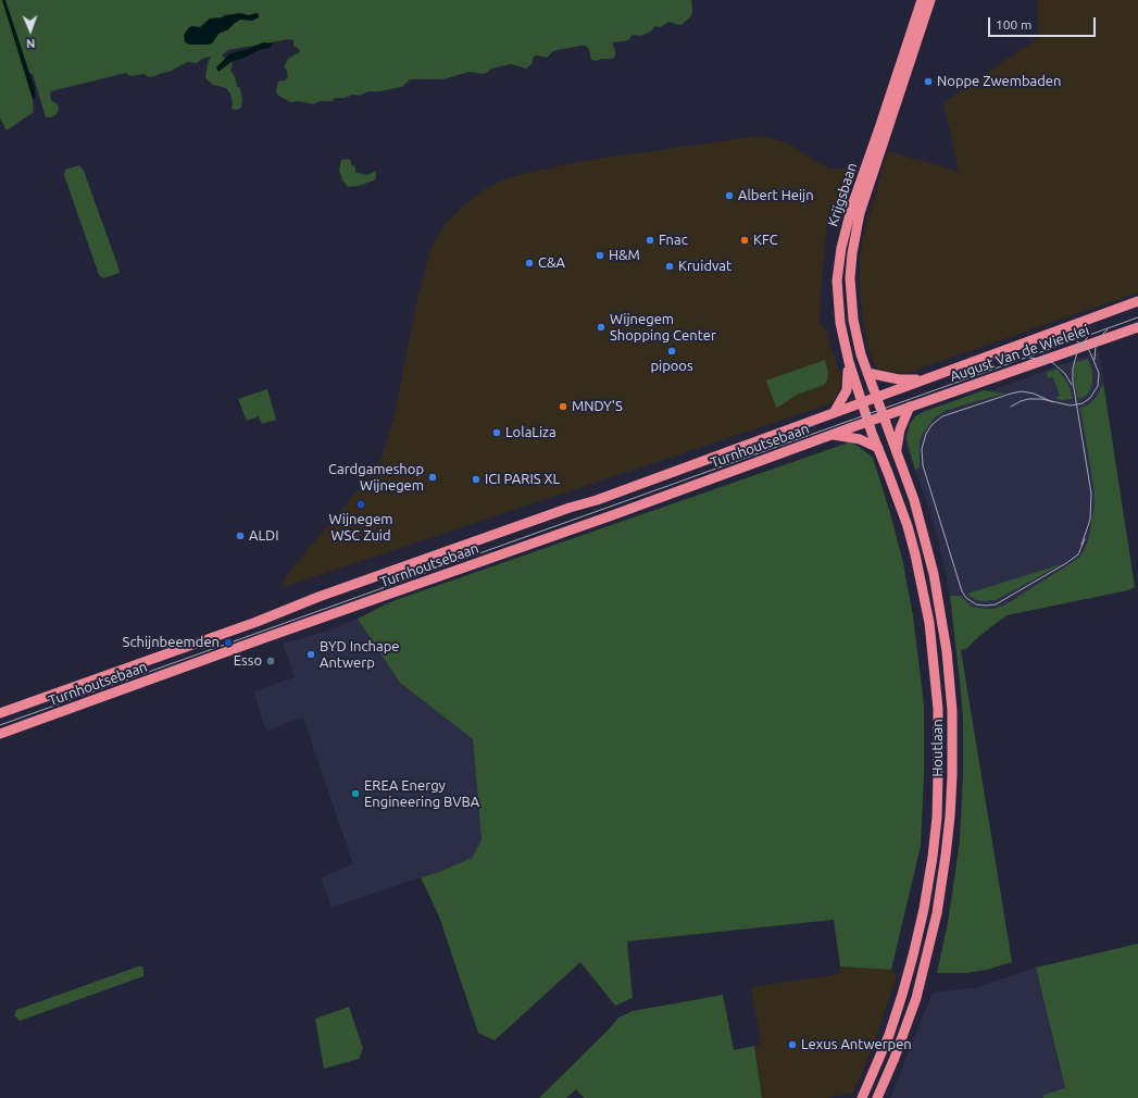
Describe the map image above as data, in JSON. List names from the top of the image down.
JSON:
{
  "streets": {
    "main road": [
      "Krijgsbaan",
      "August Van de Wielelei",
      "Turnhoutsebaan",
      "Houtlaan"
    ]
  },
  "crossings": [
    ["Krijgsbaan", "Turnhoutsebaan"],
    ["Krijgsbaan", "Houtlaan"],
    ["August Van de Wielelei", "Turnhoutsebaan"],
    ["August Van de Wielelei", "Houtlaan"],
    ["Turnhoutsebaan", "Houtlaan"]
  ],
  "places": [
    "Noppe Zwembaden",
    "Albert Heijn",
    "Fnac",
    "KFC",
    "H&M",
    "C&A",
    "Kruidvat",
    "Wijnegem Shopping Center",
    "pipoos",
    "MNDY'S",
    "LolaLiza",
    "Cardgameshop Wijnegem",
    "ICI PARIS XL",
    "Wijnegem WSC Zuid",
    "ALDI",
    "Schijnbeemden",
    "BYD Inchape Antwerp",
    "Esso",
    "EREA Energy Engineering BVBA",
    "Lexus Antwerpen"
  ],
  "scale_bar": "100 m",
  "north": "bottom"
}
